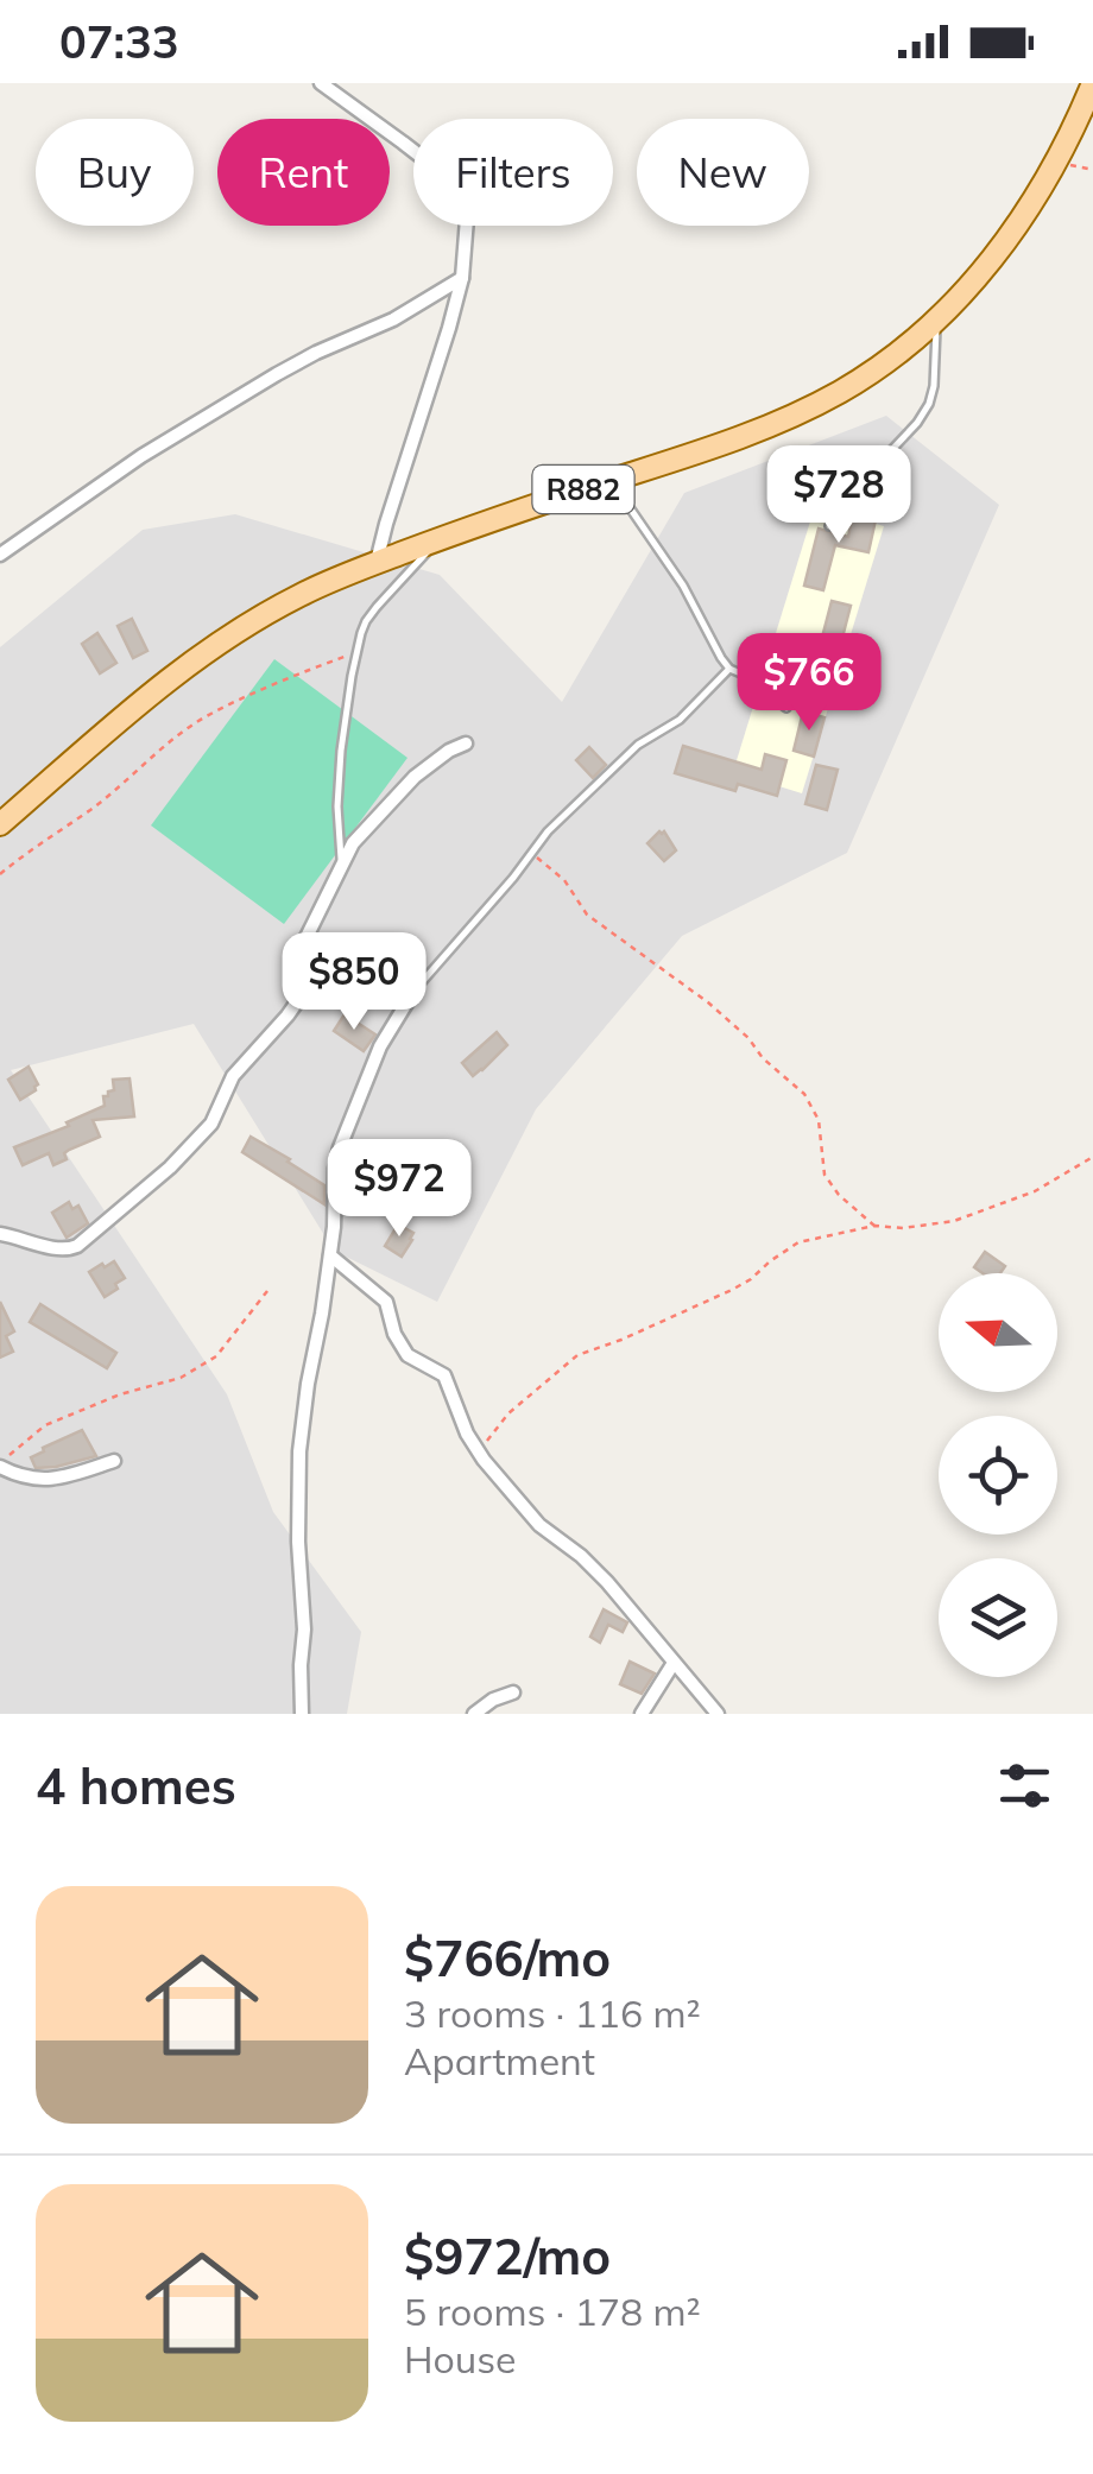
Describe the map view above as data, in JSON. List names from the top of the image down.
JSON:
{
  "streets": {
    "main road": ["R882"]
  },
  "north": "left",
  "page": {
    "status": "07:33",
    "chip": [
      "Buy",
      "Rent",
      "Filters",
      "New"
    ],
    "price": [
      "$728",
      "$766",
      "$850",
      "$972"
    ],
    "heading": "4 homes",
    "list": [
      {
        "name": "$766/mo",
        "note": "3 rooms · 116 m² · Apartment"
      },
      {
        "name": "$972/mo",
        "note": "5 rooms · 178 m² · House"
      }
    ]
  }
}
